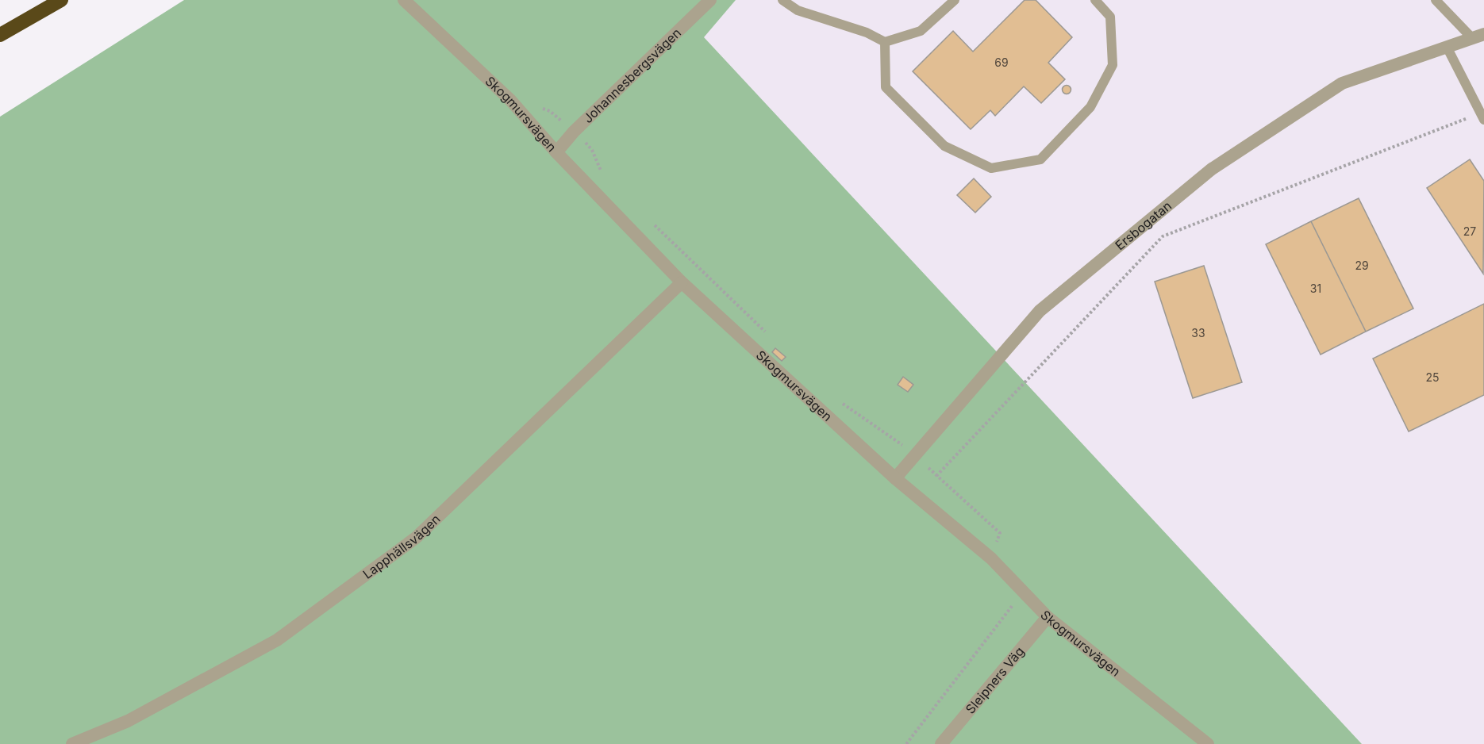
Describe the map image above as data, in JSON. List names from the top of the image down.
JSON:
{
  "streets": {
    "street": [
      "Johannesbergsvägen",
      "Skogmursvägen",
      "Ersbogatan",
      "Lapphällsvägen",
      "Sleipners Väg"
    ]
  },
  "crossings": [
    ["Johannesbergsvägen", "Skogmursvägen"],
    ["Skogmursvägen", "Ersbogatan"],
    ["Skogmursvägen", "Lapphällsvägen"],
    ["Skogmursvägen", "Sleipners Väg"]
  ],
  "house_numbers": [
    "69",
    "27",
    "29",
    "31",
    "33",
    "25"
  ]
}
